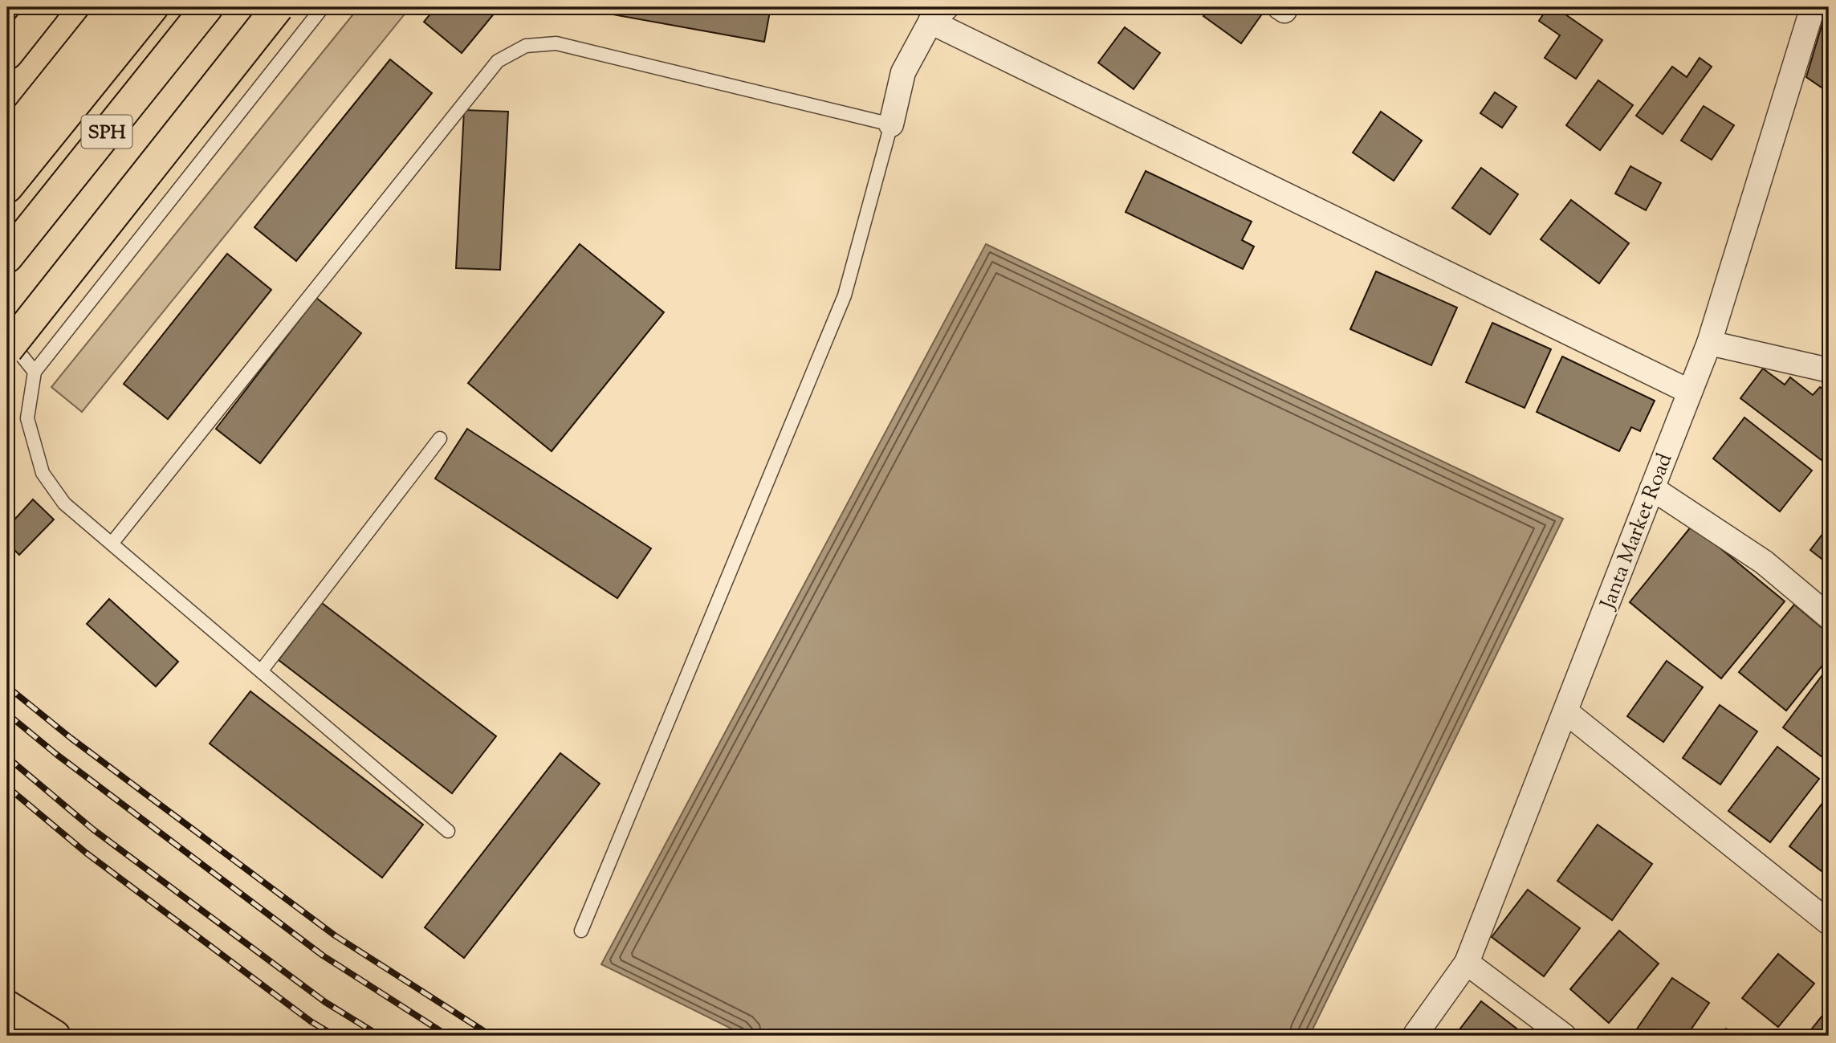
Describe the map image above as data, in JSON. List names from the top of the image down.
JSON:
{
  "streets": {
    "main road": ["SPH"],
    "street": ["Janta Market Road"]
  }
}
